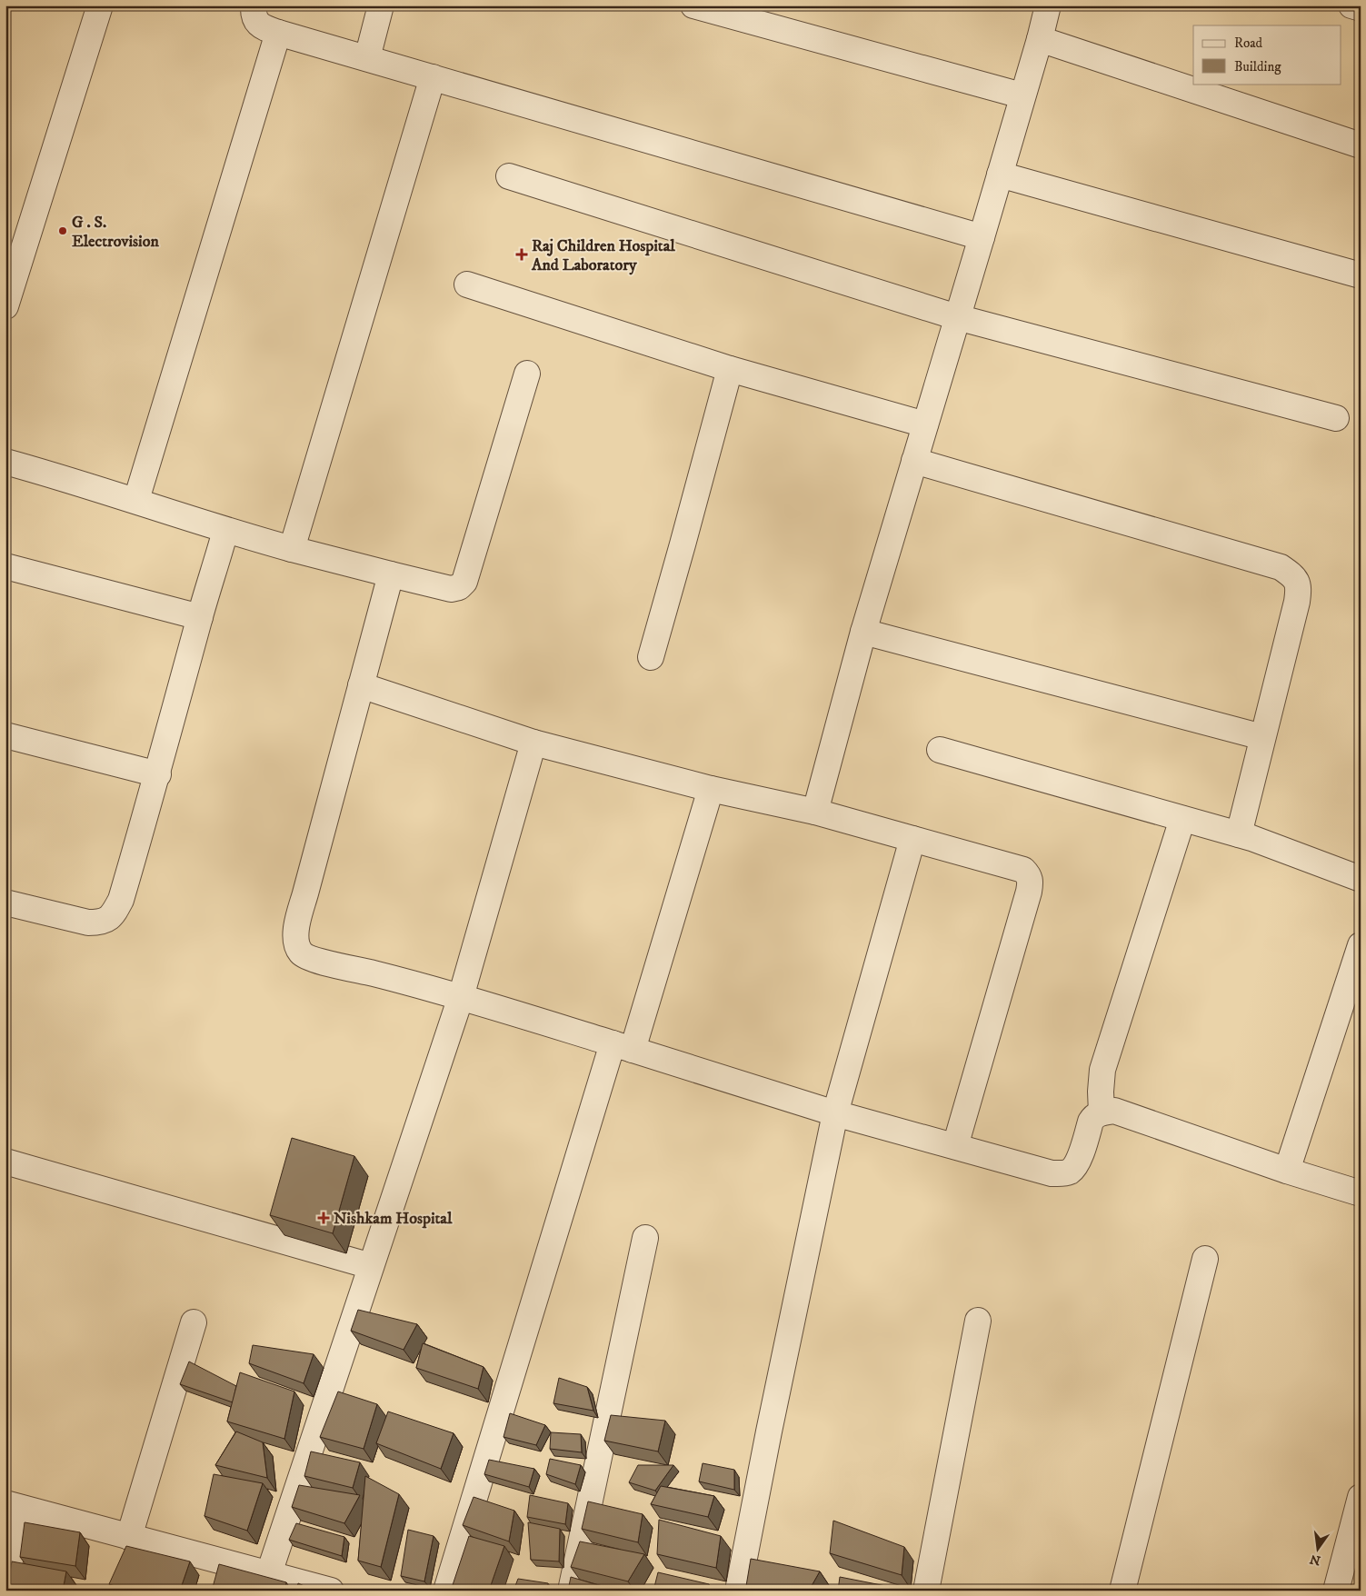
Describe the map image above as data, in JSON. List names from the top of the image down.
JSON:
{
  "places": {
    "other": ["G . S. Electrovision"],
    "health": ["Raj Children Hospital And Laboratory", "Nishkam Hospital"]
  },
  "legend": ["Road", "Building"],
  "north": "bottom"
}
